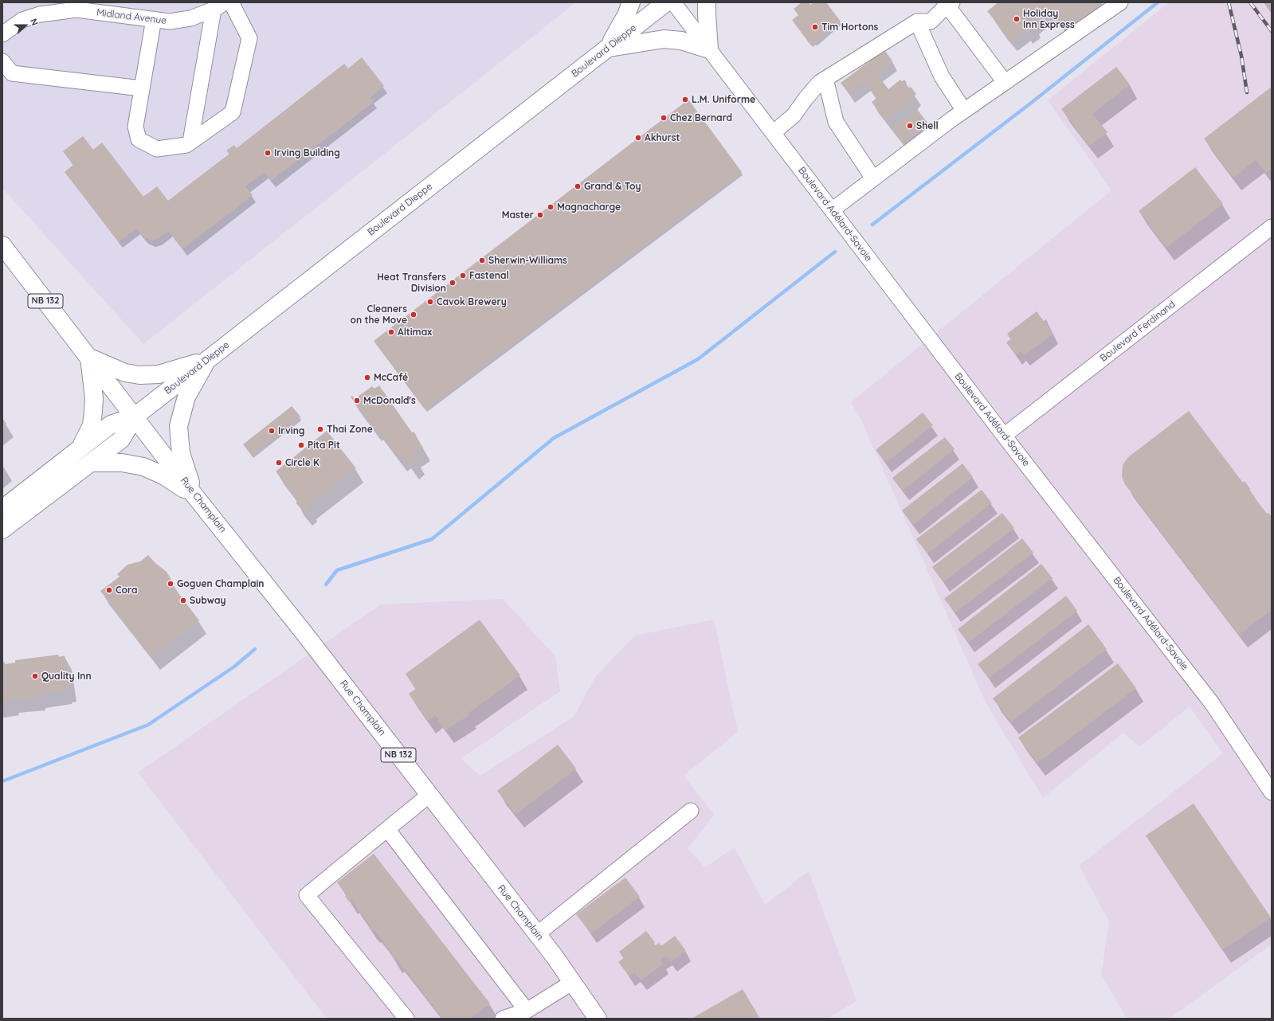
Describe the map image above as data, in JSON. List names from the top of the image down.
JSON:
{
  "streets": {
    "main road": ["Boulevard Dieppe", "NB 132", "Rue Champlain"],
    "street": ["Midland Avenue", "Boulevard Adélard-Savoie", "Boulevard Ferdinand"]
  },
  "crossings": [
    ["Boulevard Dieppe", "NB 132"],
    ["Boulevard Dieppe", "Rue Champlain"],
    ["Boulevard Adélard-Savoie", "Boulevard Ferdinand"],
    ["NB 132", "Rue Champlain"]
  ],
  "places": [
    "Holiday Inn Express",
    "Tim Hortons",
    "L.M. Uniforme",
    "Chez Bernard",
    "Shell",
    "Akhurst",
    "Irving Building",
    "Grand & Toy",
    "Magnacharge",
    "Master",
    "Sherwin-Williams",
    "Fastenal",
    "Heat Transfers Division",
    "Cavok Brewery",
    "Cleaners on the Move",
    "Altimax",
    "McCafé",
    "McDonald's",
    "Thai Zone",
    "Irving",
    "Pita Pit",
    "Circle K",
    "Goguen Champlain",
    "Cora",
    "Subway",
    "Quality Inn"
  ],
  "north": "right"
}
